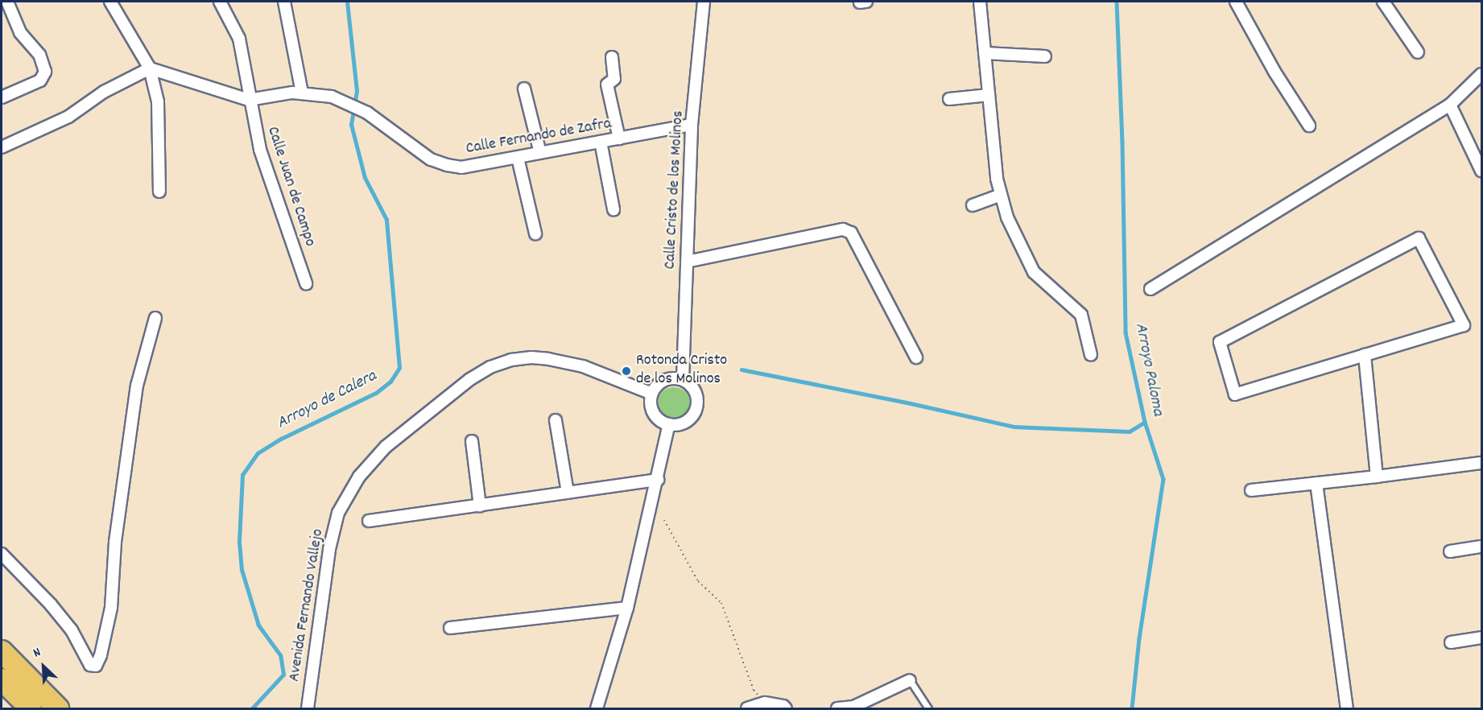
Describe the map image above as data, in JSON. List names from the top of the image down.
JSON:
{
  "streets": {
    "street": [
      "Calle Fernando de Zafra",
      "Calle Juan de Campo",
      "Calle Cristo de los Molinos",
      "Avenida Fernando Vallejo"
    ]
  },
  "crossings": [
    ["Calle Fernando de Zafra", "Calle Juan de Campo"],
    ["Calle Fernando de Zafra", "Calle Cristo de los Molinos"],
    ["Calle Cristo de los Molinos", "Avenida Fernando Vallejo"]
  ],
  "water": ["Arroyo Paloma", "Arroyo de Calera"],
  "places": ["Rotonda Cristo de los Molinos"],
  "north": "top left"
}
